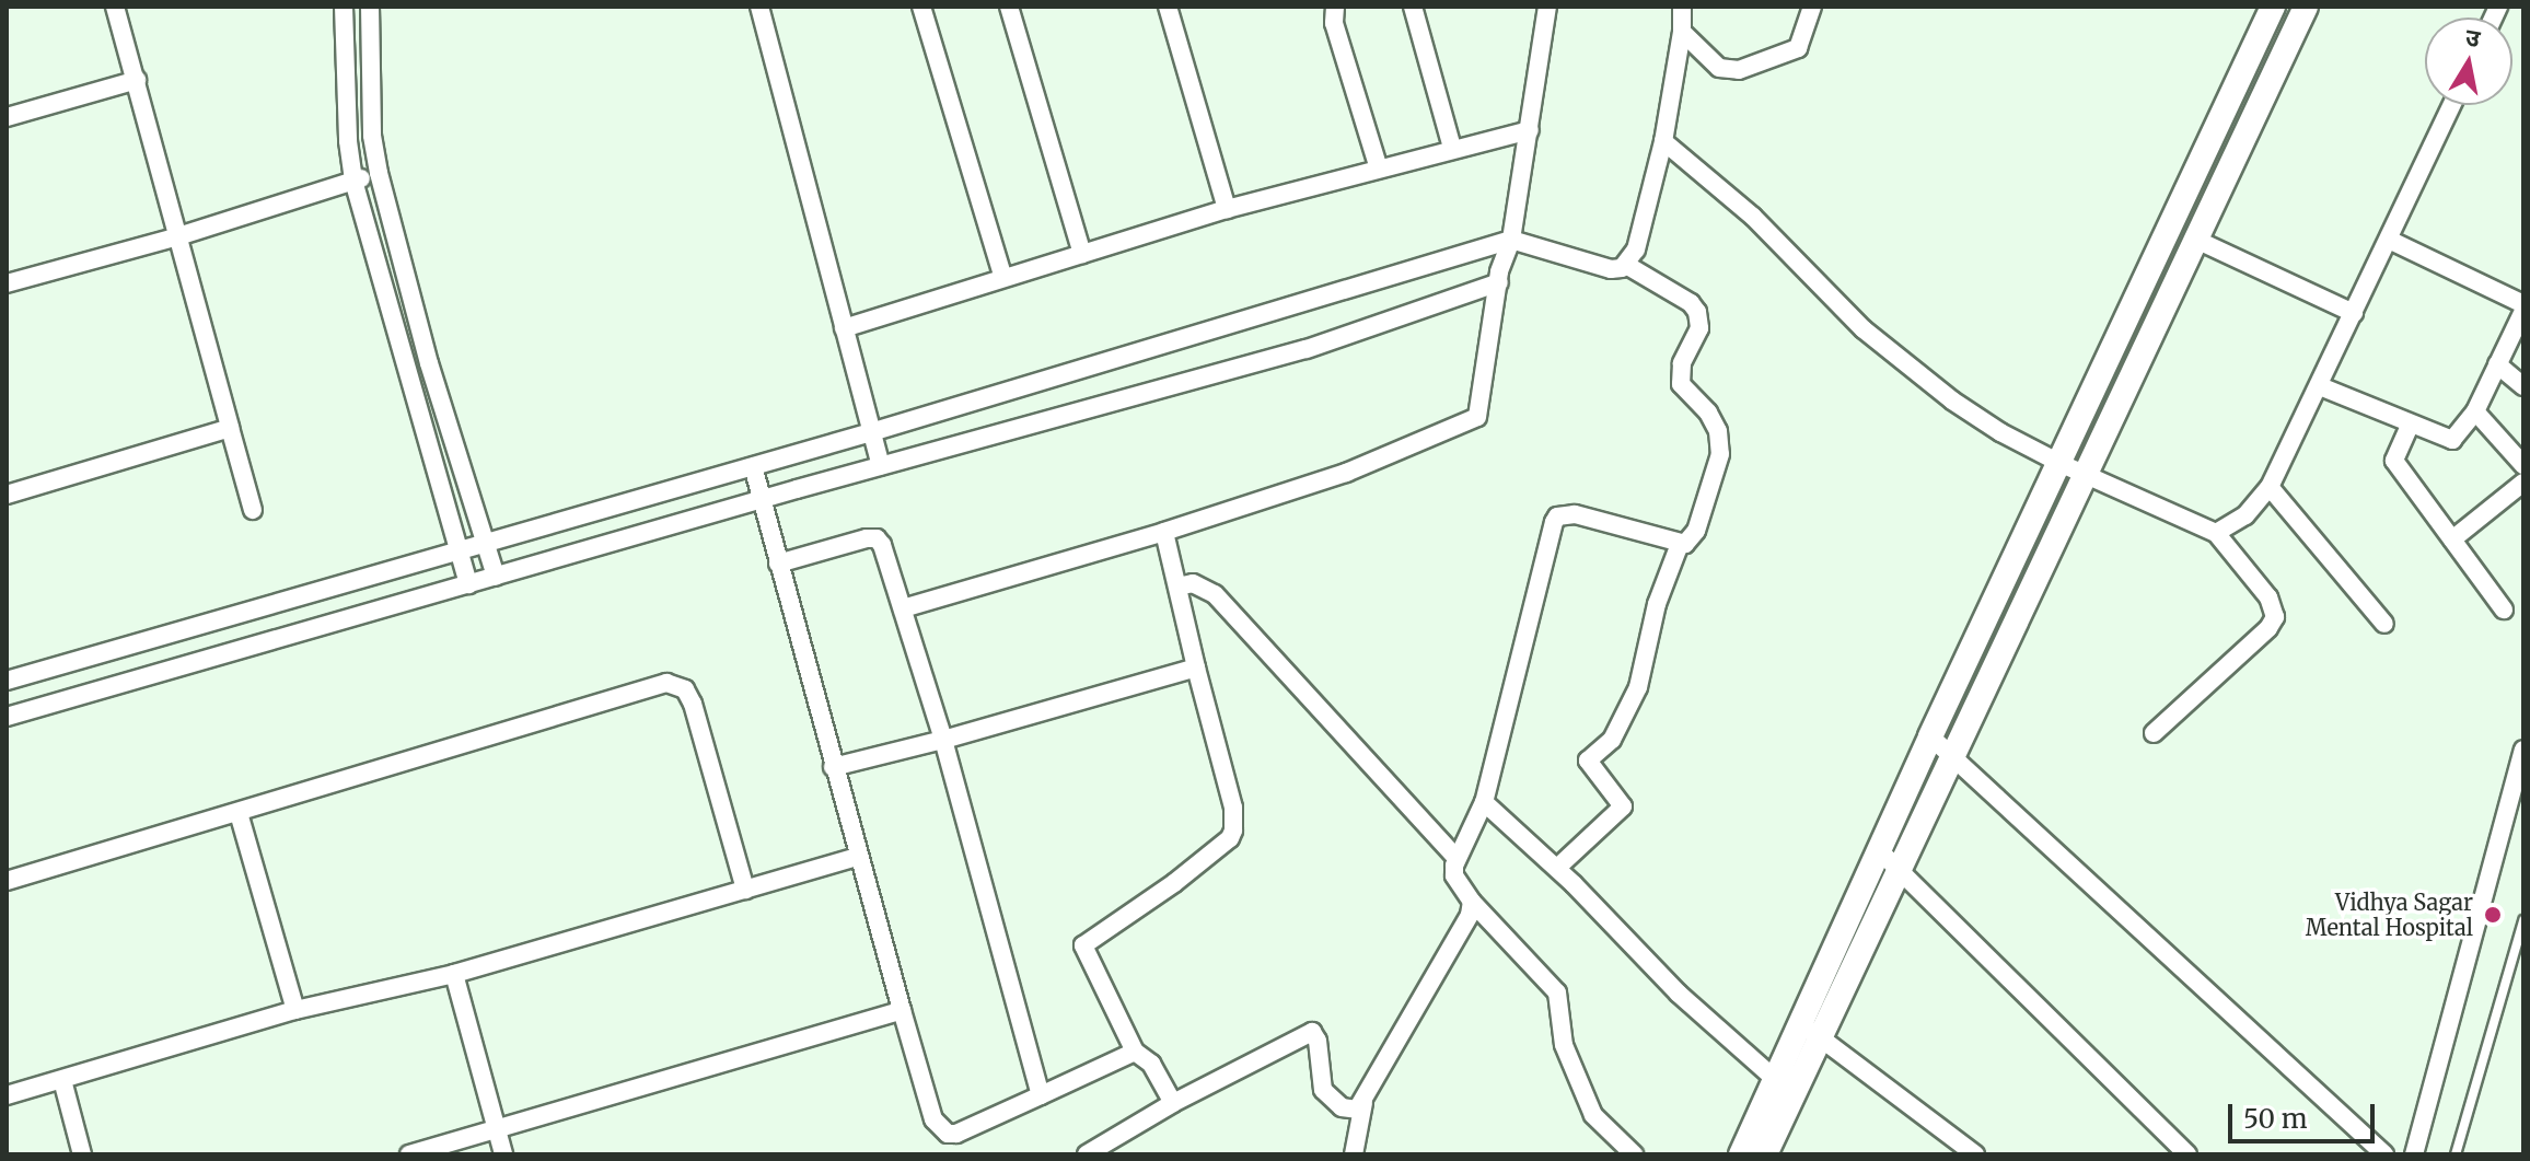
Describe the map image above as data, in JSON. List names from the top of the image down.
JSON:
{
  "places": ["Vidhya Sagar Mental Hospital"],
  "scale_bar": "50 m",
  "north": "top"
}
